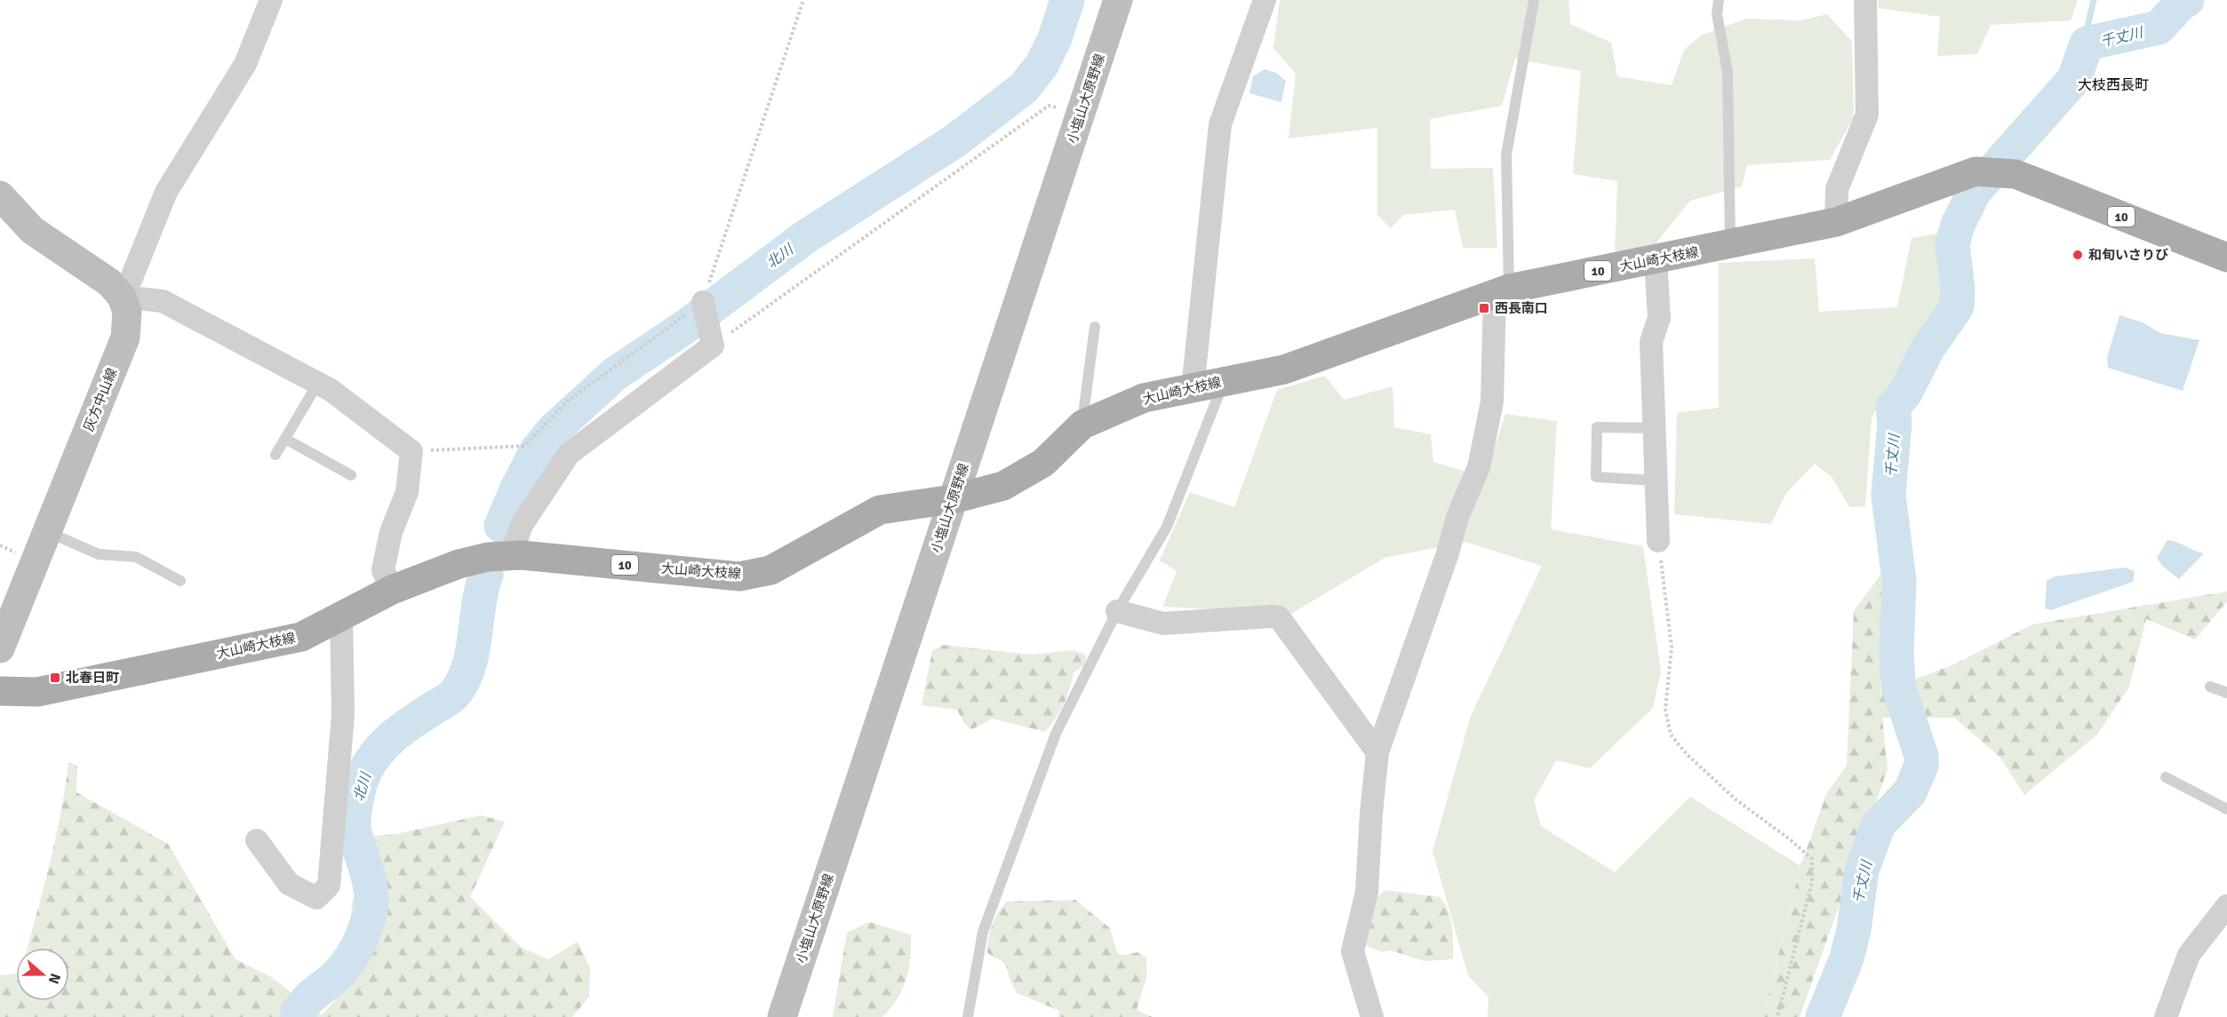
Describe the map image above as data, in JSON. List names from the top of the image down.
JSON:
{
  "streets": {
    "main road": [
      "小塩山大原野線",
      "10",
      "大山崎大枝線",
      "灰方中山線"
    ]
  },
  "crossings": [
    ["小塩山大原野線", "大山崎大枝線"]
  ],
  "districts": ["大枝西長町"],
  "water": ["千丈川", "北川"],
  "places": {
    "other": ["和旬いさりび"],
    "transit": ["西長南口", "北春日町"]
  },
  "north": "right"
}
